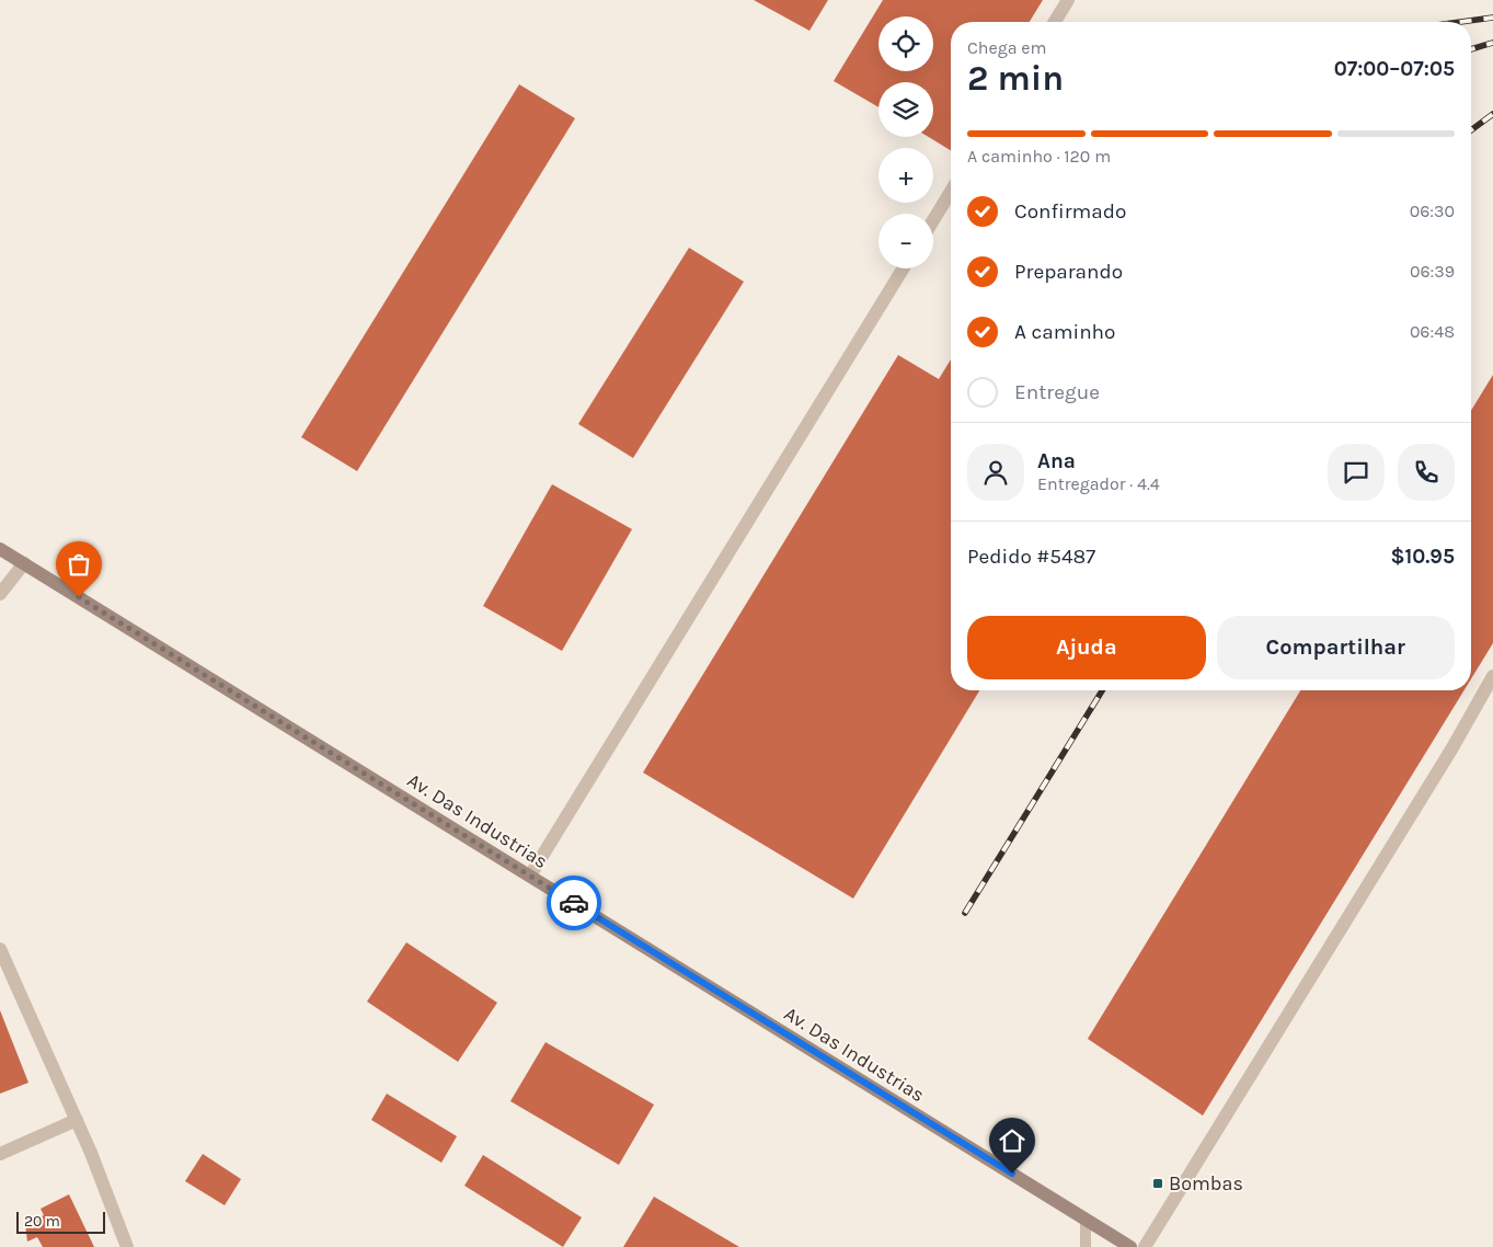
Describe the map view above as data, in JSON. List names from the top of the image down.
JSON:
{
  "streets": {
    "main road": ["Av. Das Industrias"]
  },
  "places": {
    "transit": ["Bombas"]
  },
  "scale_bar": "20 m",
  "page": {
    "map_buttons": ["+", "−"],
    "heading": ["2 min", "Chega em", "07:00–07:05"],
    "panel": [
      "Ana",
      "Entregador · 4.4",
      "Pedido #5487",
      "$10.95"
    ],
    "bar": "A caminho · 120 m",
    "list": [
      ["Confirmado", "06:30"],
      ["Preparando", "06:39"],
      ["A caminho", "06:48"],
      "Entregue"
    ],
    "buttons": ["Ajuda", "Compartilhar"],
    "scale": "20 m"
  }
}
